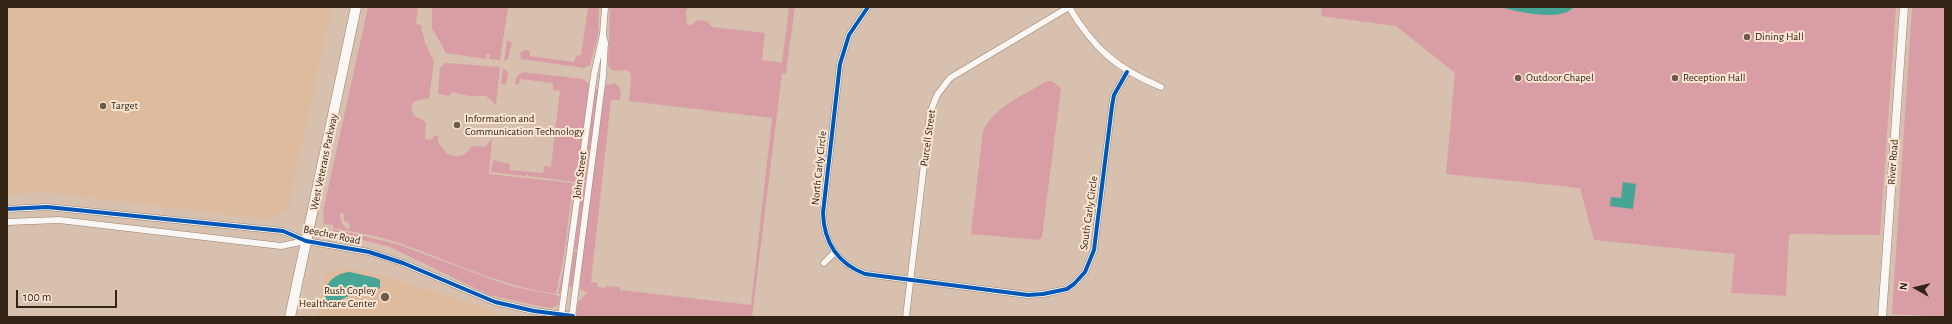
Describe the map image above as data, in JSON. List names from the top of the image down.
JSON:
{
  "streets": {
    "main road": ["West Veterans Parkway"],
    "street": [
      "Purcell Street",
      "River Road",
      "North Carly Circle",
      "John Street",
      "South Carly Circle",
      "Beecher Road"
    ]
  },
  "crossings": [
    ["Purcell Street", "North Carly Circle"],
    ["Purcell Street", "South Carly Circle"],
    ["West Veterans Parkway", "Beecher Road"],
    ["North Carly Circle", "South Carly Circle"],
    ["John Street", "Beecher Road"]
  ],
  "places": [
    "Dining Hall",
    "Outdoor Chapel",
    "Reception Hall",
    "Target",
    "Information and Communication Technology",
    "Rush Copley Healthcare Center"
  ],
  "scale_bar": "100 m",
  "north": "left"
}
